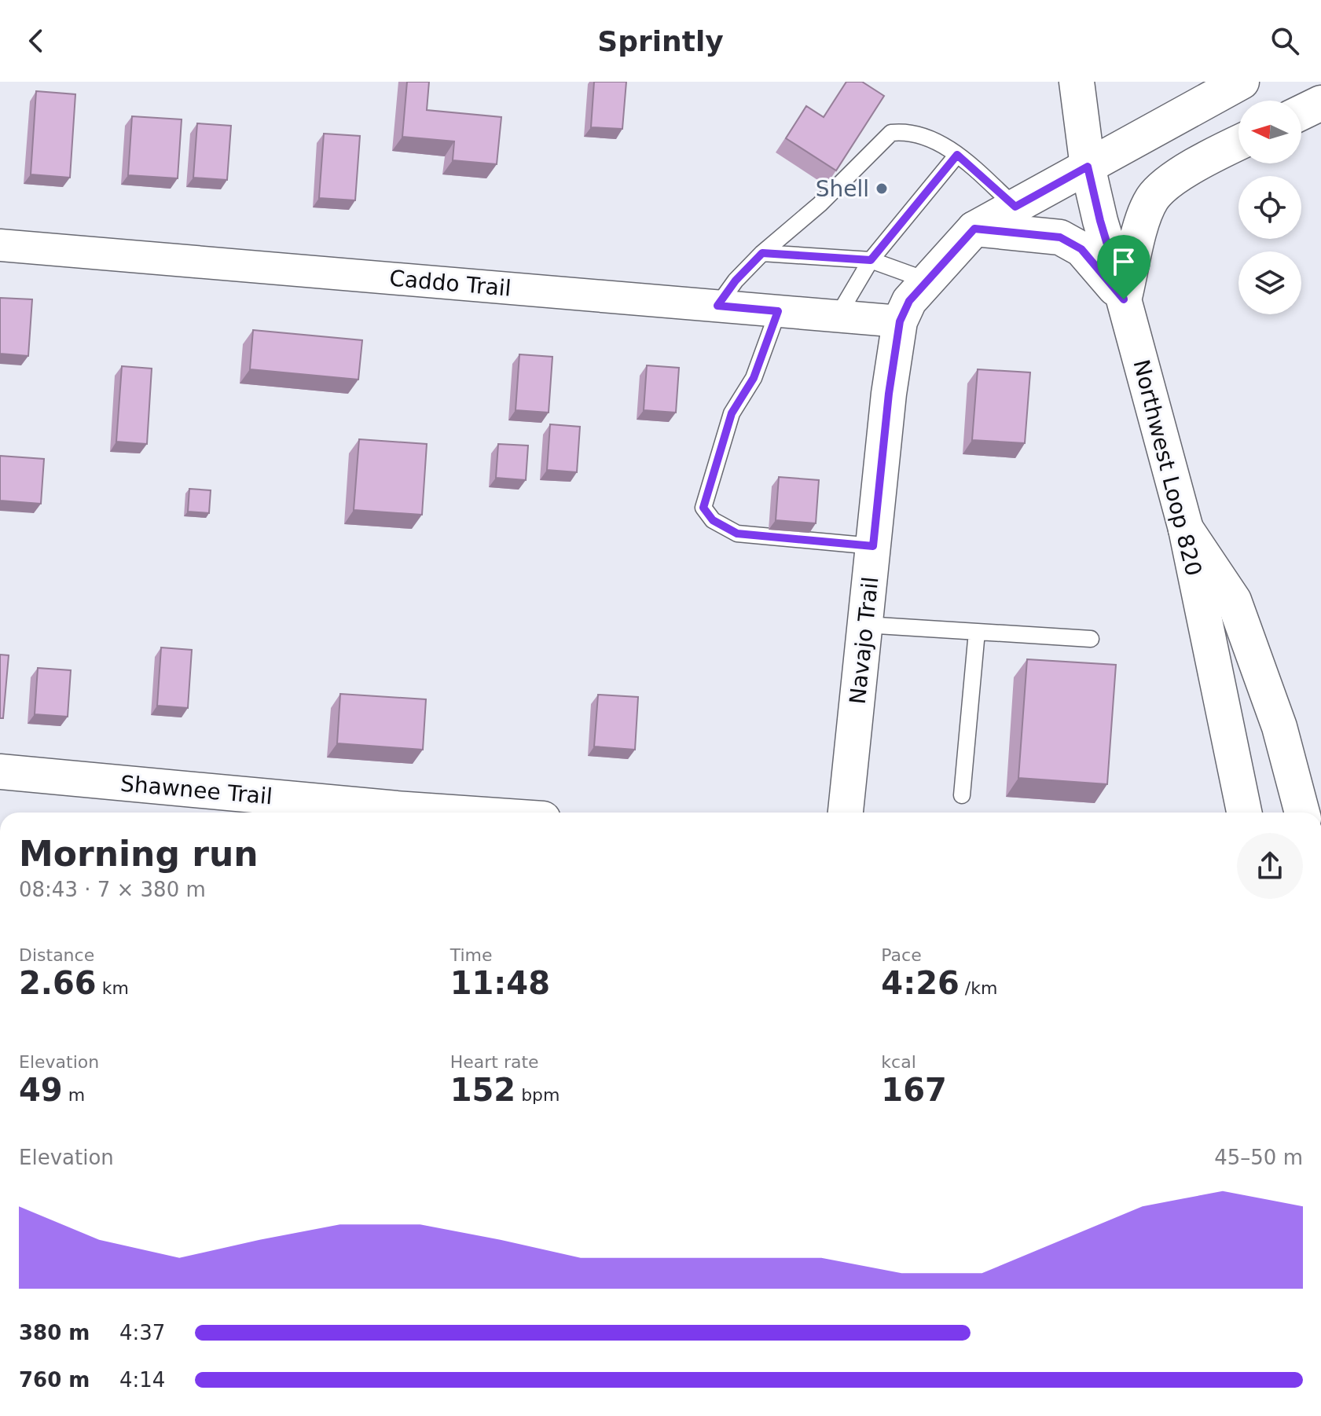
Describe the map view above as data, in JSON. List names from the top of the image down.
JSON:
{
  "streets": {
    "main road": ["Northwest Loop 820", "Navajo Trail", "Shawnee Trail"],
    "street": ["Caddo Trail"]
  },
  "crossings": [
    ["Caddo Trail", "Navajo Trail"],
    ["Northwest Loop 820", "Navajo Trail"]
  ],
  "places": ["Shell"],
  "north": "left",
  "page": {
    "header": "Sprintly",
    "heading": ["Morning run", "08:43 · 7 × 380 m"],
    "stats": [
      ["Distance", "2.66 km"],
      ["Time", "11:48"],
      ["Pace", "4:26 /km"],
      ["Elevation", "49 m"],
      ["Heart rate", "152 bpm"],
      ["kcal", "167"]
    ],
    "chart": ["Elevation", "45–50 m"],
    "list": [
      {
        "name": "380 m",
        "note": "4:37"
      },
      {
        "name": "760 m",
        "note": "4:14"
      }
    ]
  }
}
